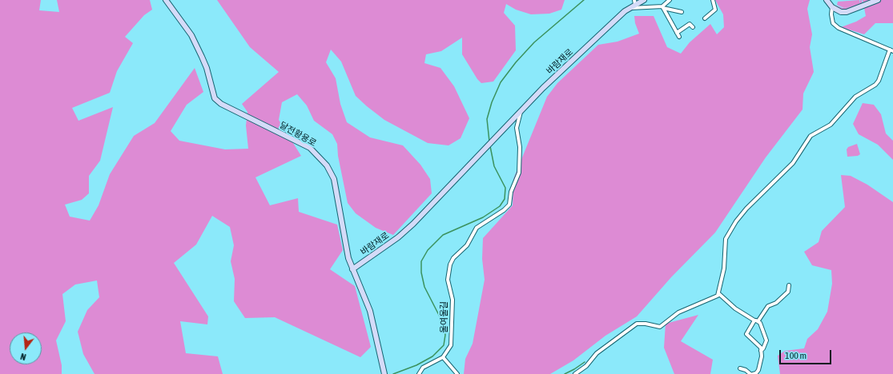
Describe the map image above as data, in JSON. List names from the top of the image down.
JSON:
{
  "streets": {
    "main road": ["바람재로", "달전황용로"],
    "street": ["울여울길"]
  },
  "crossings": [
    ["바람재로", "달전황용로"],
    ["바람재로", "울여울길"]
  ],
  "scale_bar": "100 m",
  "north": "bottom"
}
